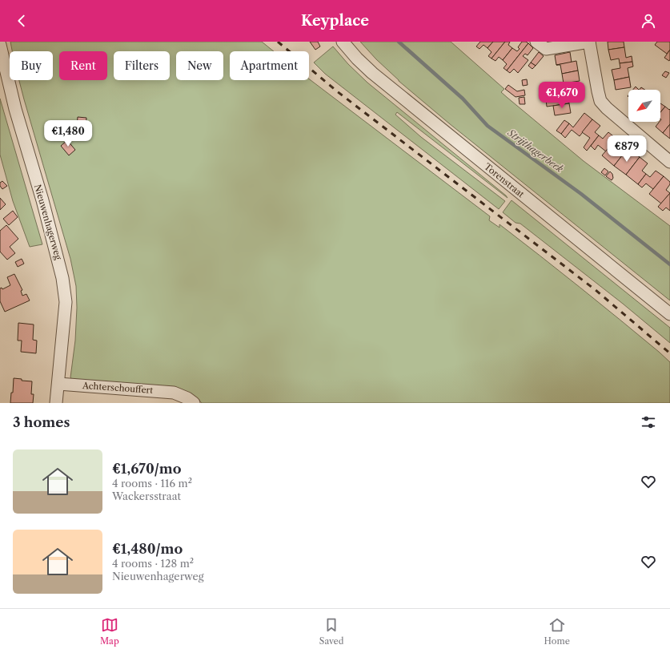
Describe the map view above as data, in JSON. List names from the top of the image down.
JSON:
{
  "streets": {
    "street": ["Torenstraat", "Nieuwenhagerweg", "Achterschouffert"]
  },
  "crossings": [
    ["Nieuwenhagerweg", "Achterschouffert"]
  ],
  "water": ["Strijthagerbeek"],
  "north": "bottom left",
  "page": {
    "header": "Keyplace",
    "chip": [
      "Buy",
      "Rent",
      "Filters",
      "New",
      "Apartment"
    ],
    "price": ["€1,670", "€1,480", "€879"],
    "heading": "3 homes",
    "list": [
      {
        "name": "€1,670/mo",
        "note": "4 rooms · 116 m² · Wackersstraat"
      },
      {
        "name": "€1,480/mo",
        "note": "4 rooms · 128 m² · Nieuwenhagerweg"
      }
    ],
    "tabs": ["Map", "Saved", "Home"]
  }
}
